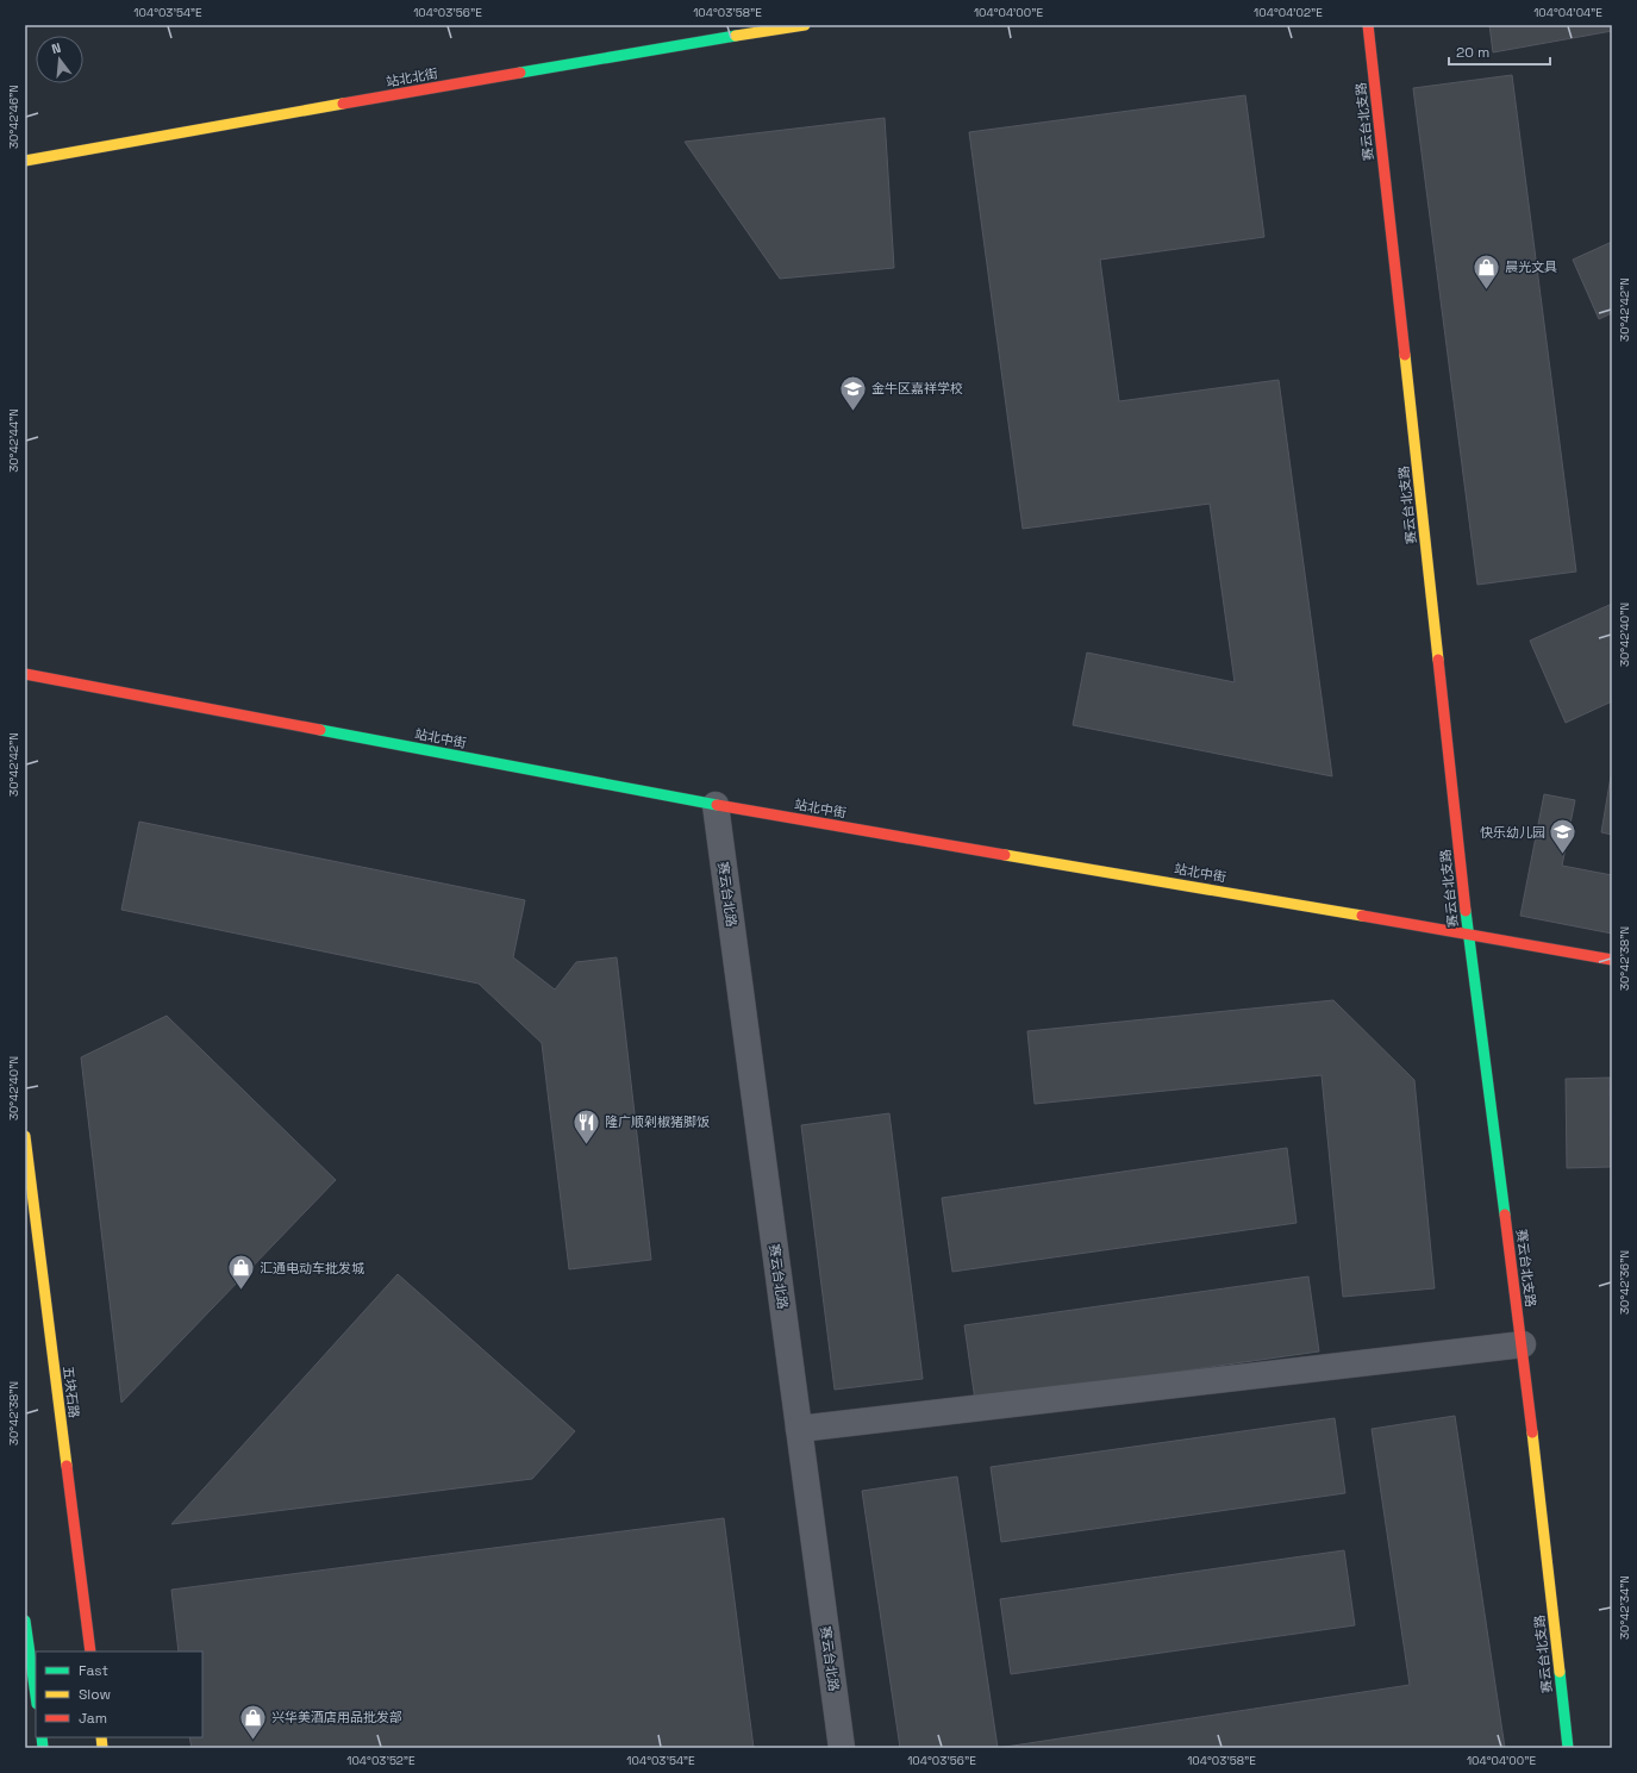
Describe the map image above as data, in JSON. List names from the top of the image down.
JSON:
{
  "streets": {
    "street": [
      "站北北街",
      "赛云台北支路",
      "站北中街",
      "赛云台北路",
      "五块石路"
    ]
  },
  "crossings": [
    ["赛云台北支路", "站北中街"],
    ["站北中街", "赛云台北路"]
  ],
  "places": {
    "shop": ["晨光文具", "汇通电动车批发城", "兴华美酒店用品批发部"],
    "school or university": ["金牛区嘉祥学校", "快乐幼儿园"],
    "restaurant": ["隆广顺剁椒猪脚饭"]
  },
  "legend": ["Fast", "Slow", "Jam"],
  "scale_bar": "20 m",
  "north": "top",
  "coordinates": [
    "104°03'54\"E",
    "104°03'56\"E",
    "104°03'58\"E",
    "104°04'00\"E",
    "104°04'02\"E",
    "104°04'04\"E",
    "30°42'46\"N",
    "30°42'42\"N",
    "30°42'44\"N",
    "30°42'40\"N",
    "30°42'38\"N",
    "30°42'36\"N",
    "30°42'34\"N",
    "104°03'52\"E"
  ]
}
